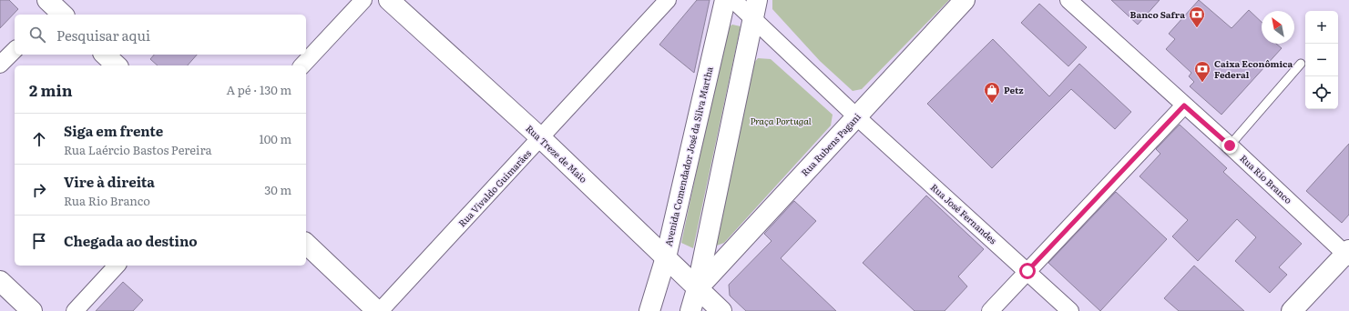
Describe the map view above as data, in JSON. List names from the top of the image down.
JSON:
{
  "streets": {
    "street": [
      "Rua Rubens Pagani",
      "Rua Treze de Maio",
      "Avenida Comendador José da Silva Martha",
      "Rua Rio Branco",
      "Rua Vivaldo Guimarães",
      "Rua José Fernandes"
    ]
  },
  "crossings": [
    ["Rua Rubens Pagani", "Rua Treze de Maio"],
    ["Rua Rubens Pagani", "Rua José Fernandes"],
    ["Rua Treze de Maio", "Avenida Comendador José da Silva Martha"],
    ["Rua Treze de Maio", "Rua Vivaldo Guimarães"]
  ],
  "parks": ["Praça Portugal"],
  "places": {
    "bank": ["Banco Safra", "Caixa Econômica Federal"],
    "shop": ["Petz"]
  },
  "north": "top left",
  "page": {
    "map_buttons": ["+", "−"],
    "search": "Pesquisar aqui",
    "heading": ["2 min", "A pé · 130 m"],
    "list": [
      ["Siga em frente", "Rua Laércio Bastos Pereira", "100 m"],
      ["Vire à direita", "Rua Rio Branco", "30 m"],
      "Chegada ao destino"
    ]
  }
}
